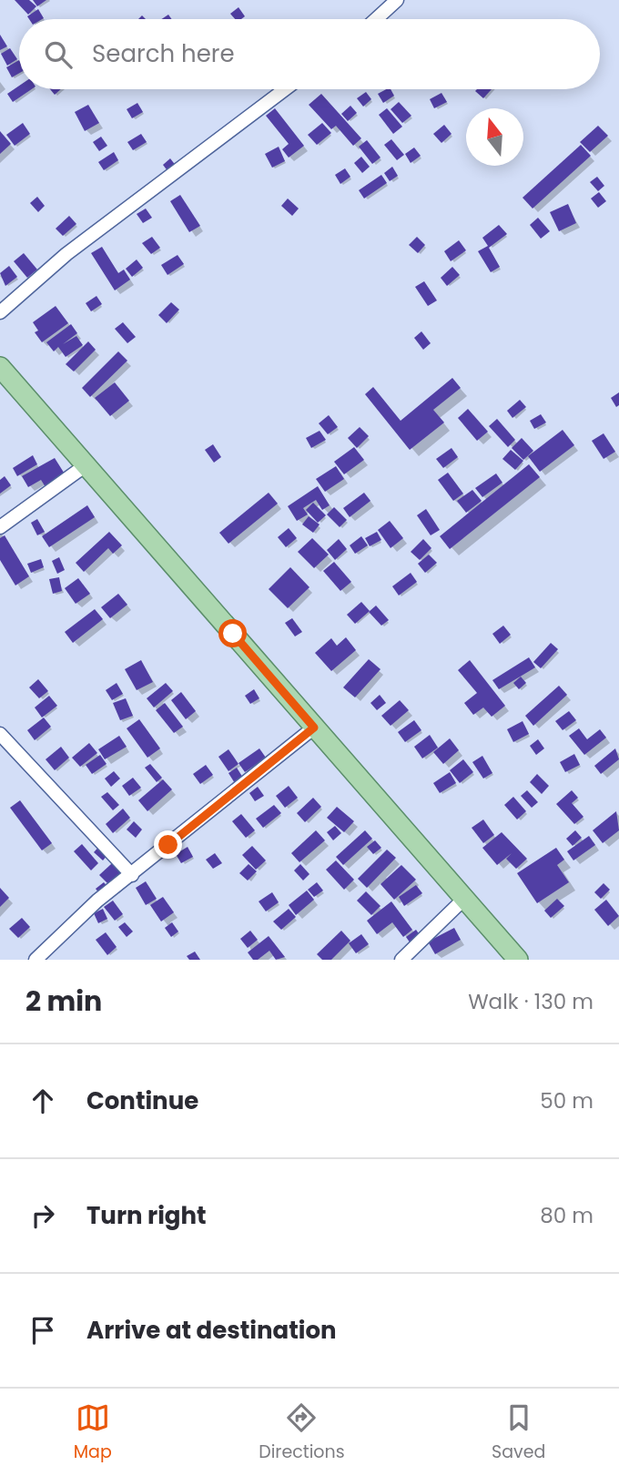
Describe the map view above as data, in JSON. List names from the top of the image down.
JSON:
{
  "north": "top",
  "page": {
    "search": "Search here",
    "heading": ["2 min", "Walk · 130 m"],
    "list": [
      ["Continue", "50 m"],
      ["Turn right", "80 m"],
      "Arrive at destination"
    ],
    "nav": ["Map", "Directions", "Saved"]
  }
}
